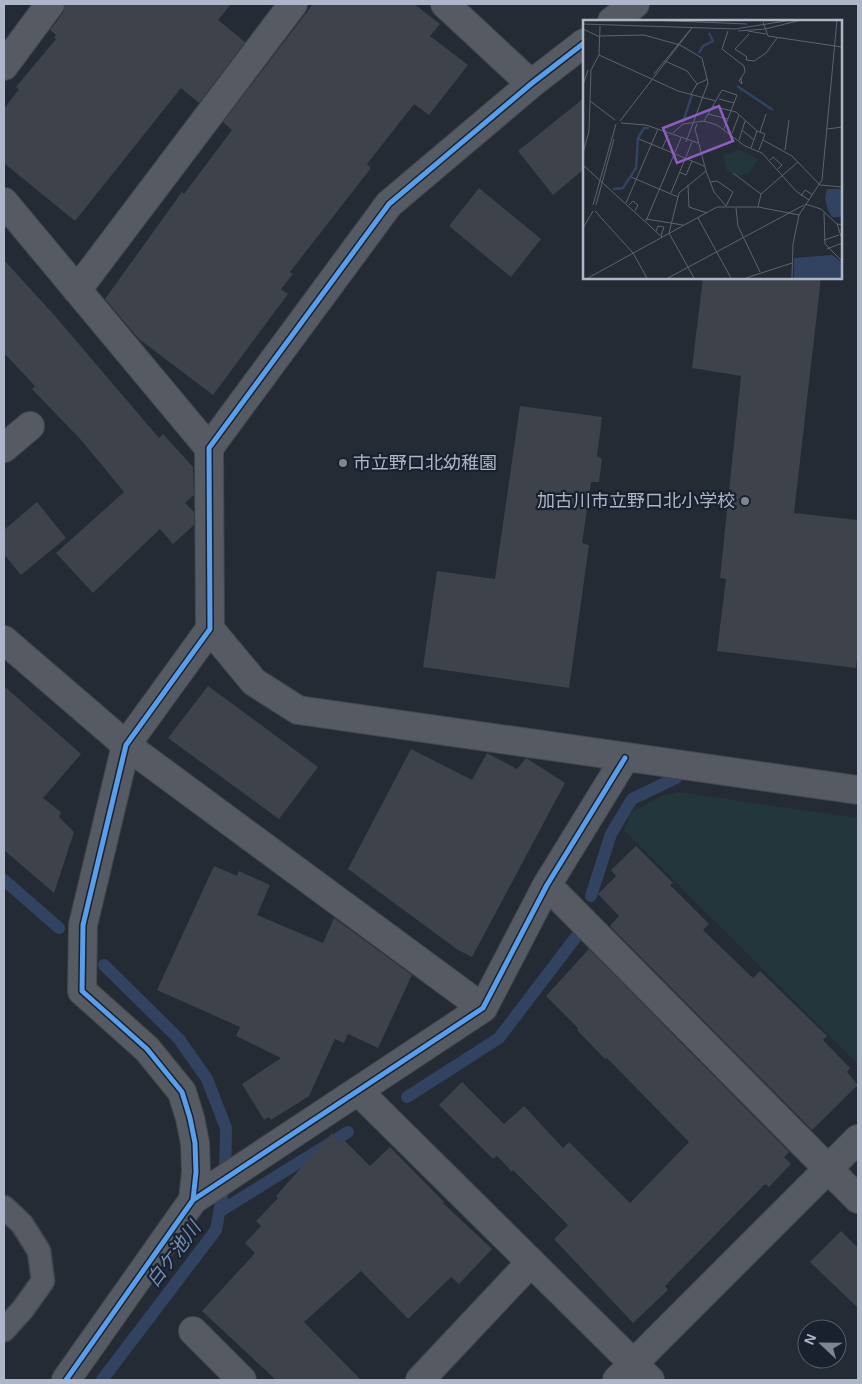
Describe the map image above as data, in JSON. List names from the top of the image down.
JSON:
{
  "water": ["白ケ池川"],
  "places": ["市立野口北幼稚園", "加古川市立野口北小学校"],
  "north": "left"
}
